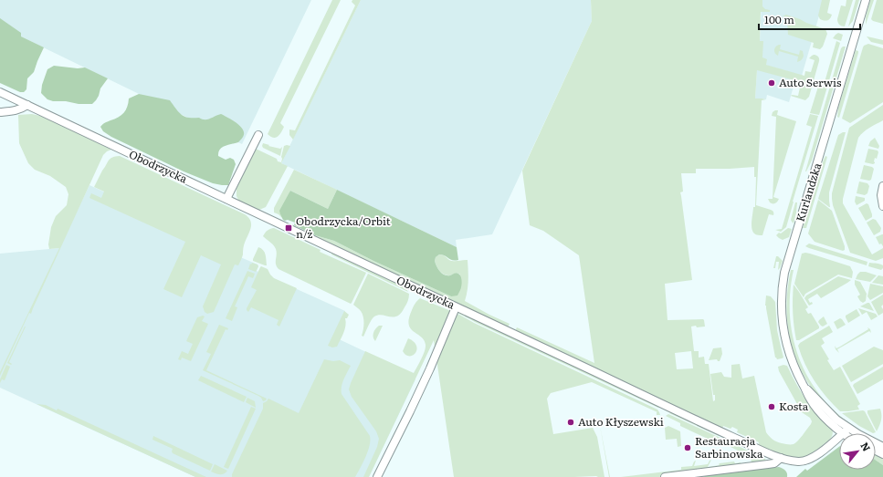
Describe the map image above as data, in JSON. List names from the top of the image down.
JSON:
{
  "streets": {
    "street": ["Obodrzycka", "Kurlandzka"]
  },
  "crossings": [
    ["Obodrzycka", "Kurlandzka"]
  ],
  "places": {
    "other": [
      "Auto Serwis",
      "Kosta",
      "Auto Kłyszewski",
      "Restauracja Sarbinowska"
    ],
    "transit": ["Obodrzycka/Orbit n/ż"]
  },
  "scale_bar": "100 m",
  "north": "top right"
}
